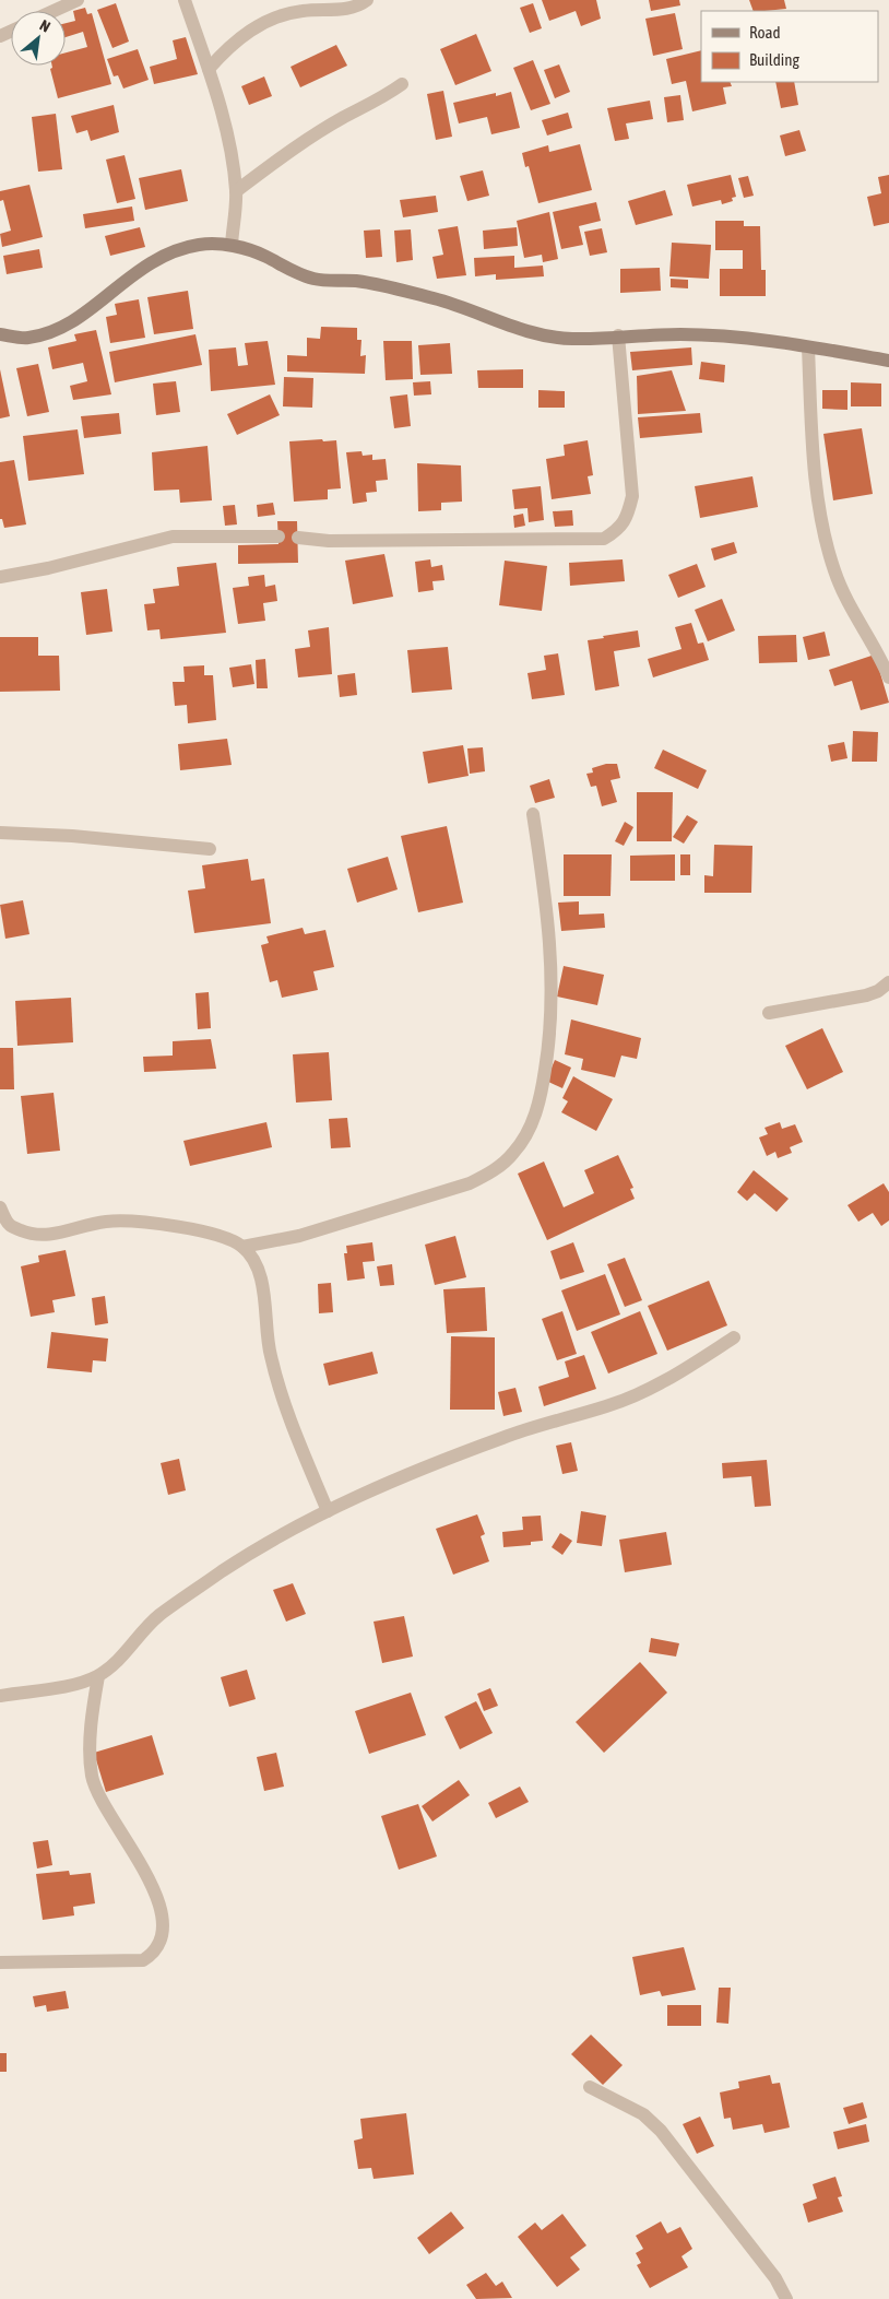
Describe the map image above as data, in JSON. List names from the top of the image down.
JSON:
{
  "legend": ["Road", "Building"],
  "north": "top right"
}
